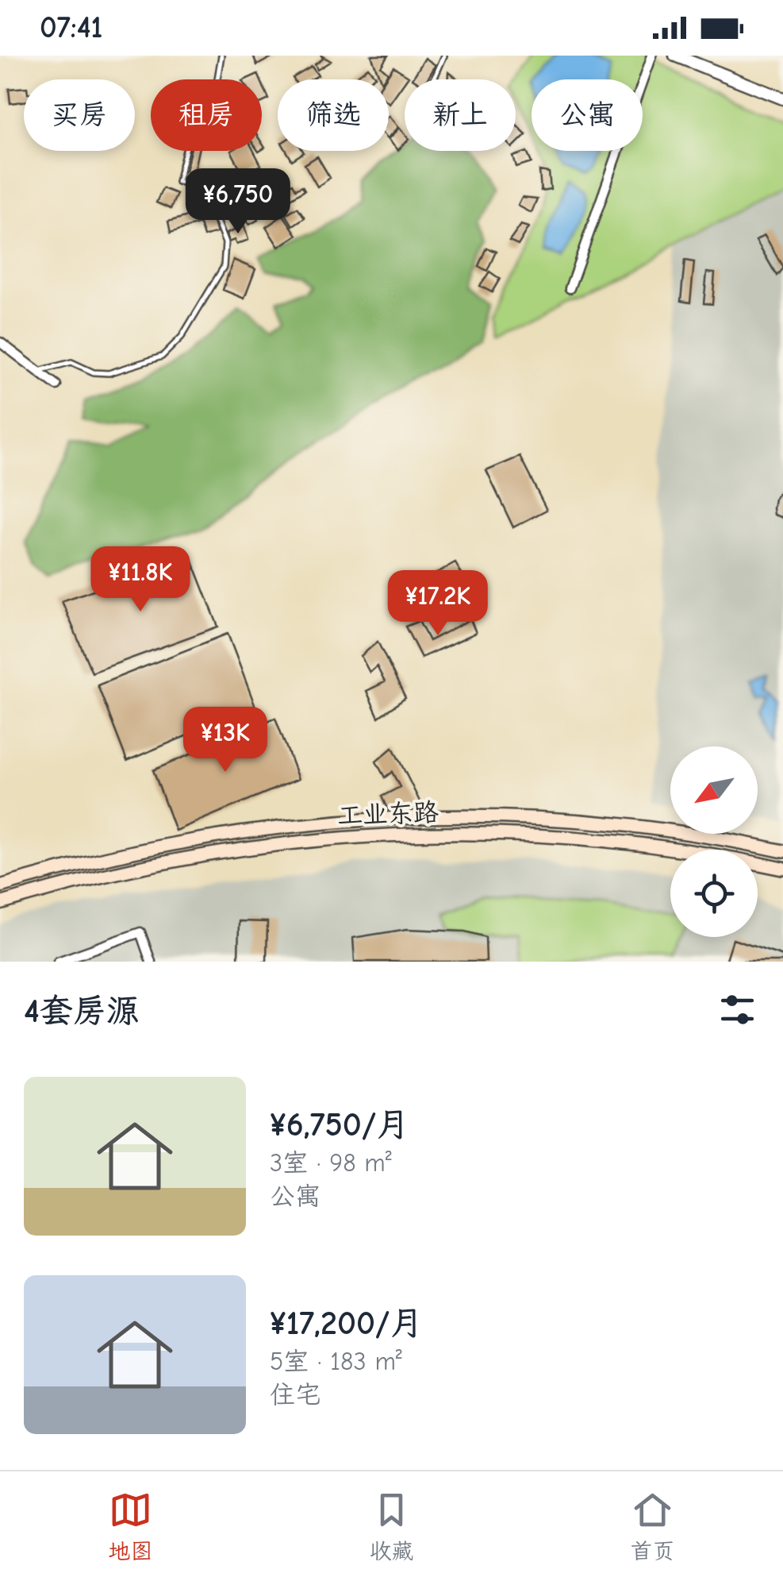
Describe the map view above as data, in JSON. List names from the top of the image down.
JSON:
{
  "streets": {
    "main road": ["工业东路"]
  },
  "north": "bottom left",
  "page": {
    "status": "07:41",
    "chip": [
      "买房",
      "租房",
      "筛选",
      "新上",
      "公寓"
    ],
    "price": [
      "¥6,750",
      "¥11.8K",
      "¥17.2K",
      "¥13K"
    ],
    "heading": "4套房源",
    "list": [
      {
        "name": "¥6,750/月",
        "note": "3室 · 98 m² · 公寓"
      },
      {
        "name": "¥17,200/月",
        "note": "5室 · 183 m² · 住宅"
      }
    ],
    "tabs": ["地图", "收藏", "首页"]
  }
}
